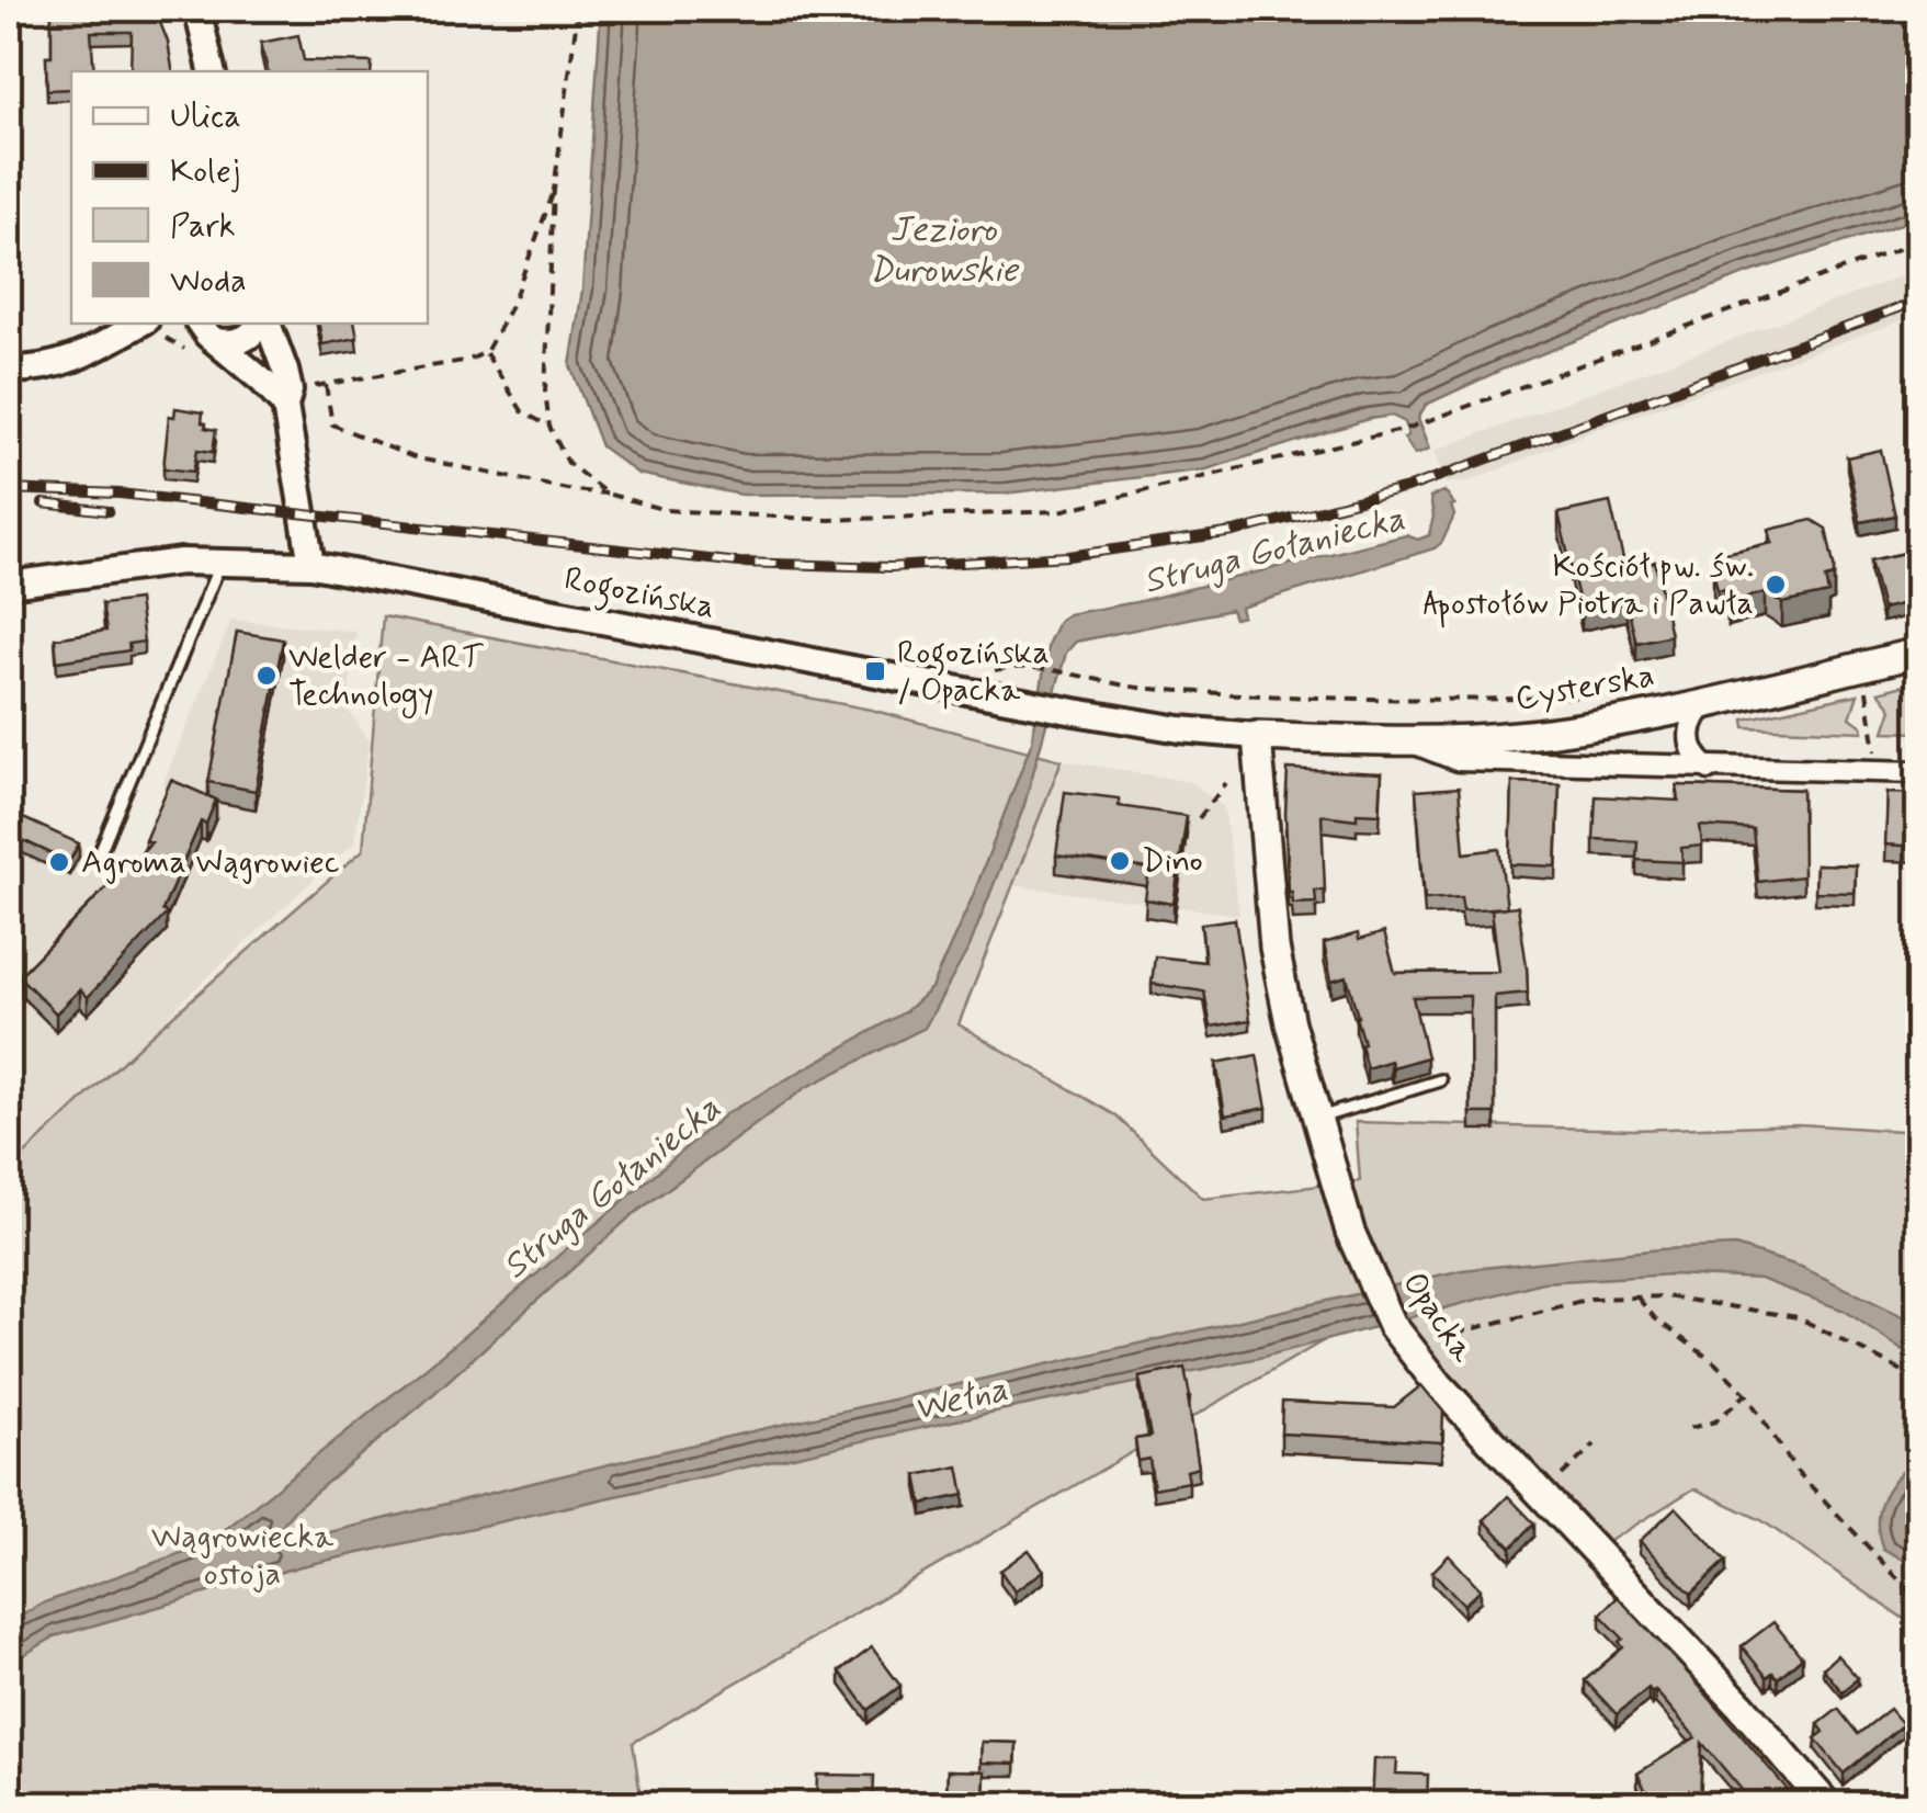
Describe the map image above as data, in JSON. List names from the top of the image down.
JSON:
{
  "streets": {
    "main road": ["Cysterska", "Opacka"],
    "street": ["Rogozińska"]
  },
  "crossings": [
    ["Rogozińska", "Cysterska"],
    ["Rogozińska", "Opacka"],
    ["Cysterska", "Opacka"]
  ],
  "water": ["Jezioro Durowskie", "Struga Gołaniecka", "Wełna"],
  "parks": ["Wągrowiecka ostoja"],
  "places": {
    "other": [
      "Kościół pw. św. Apostołów Piotra i Pawła",
      "Welder - ART Technology",
      "Dino",
      "Agroma Wągrowiec"
    ],
    "transit": ["Rogozińska / Opacka"]
  },
  "legend": [
    "Ulica",
    "Kolej",
    "Park",
    "Woda"
  ]
}
